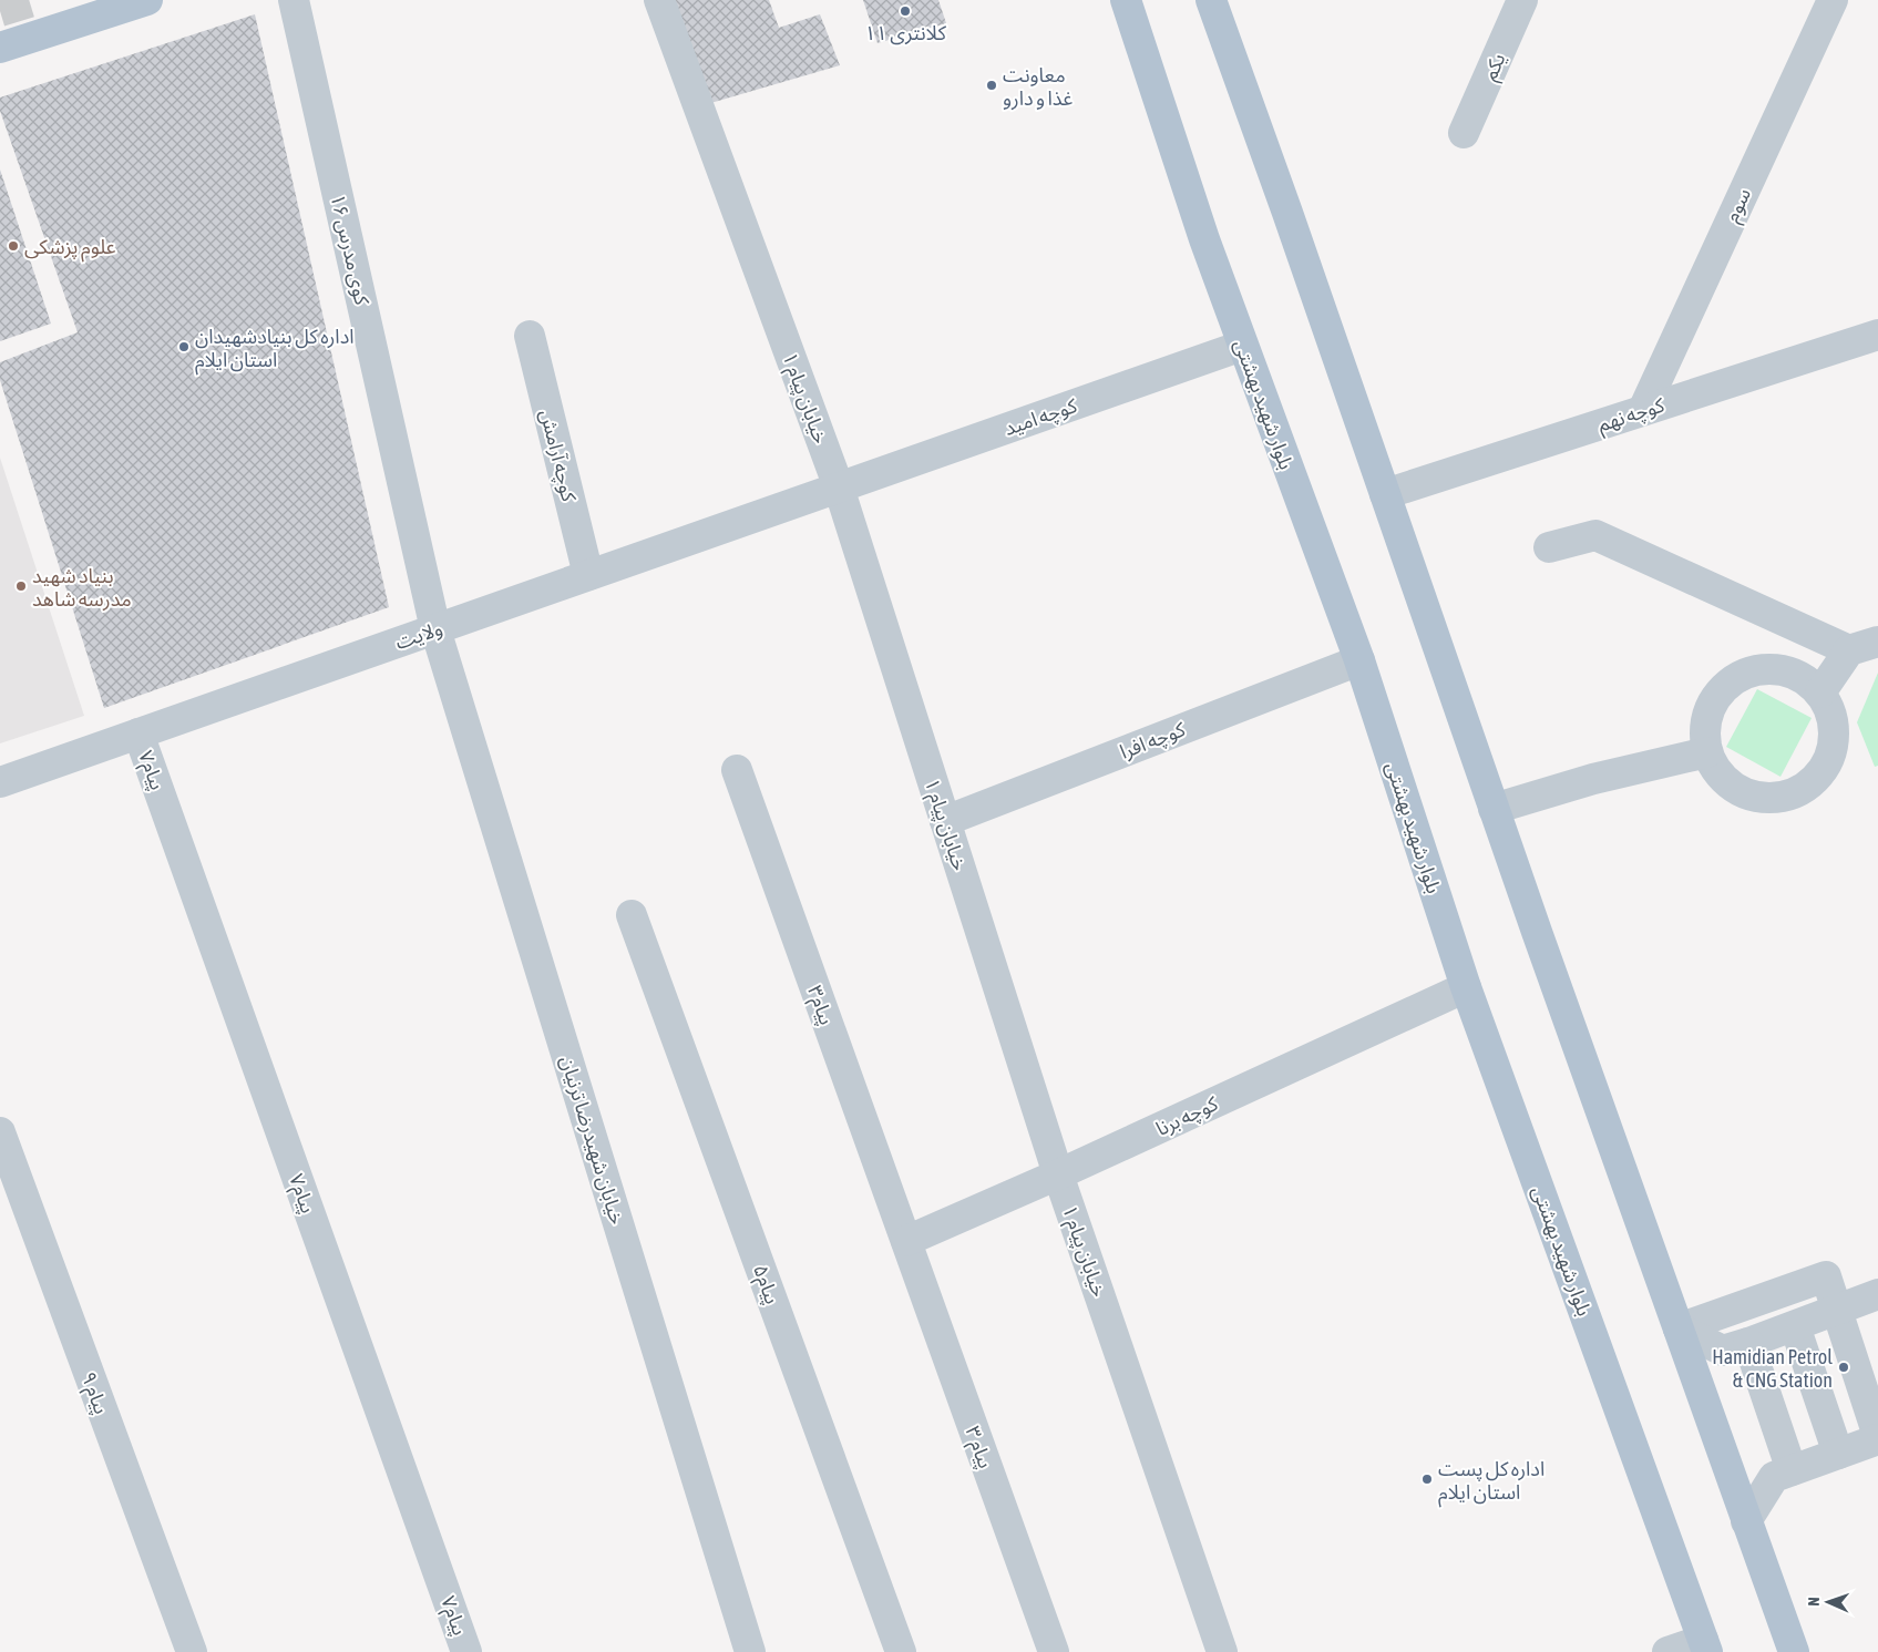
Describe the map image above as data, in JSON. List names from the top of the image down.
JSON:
{
  "streets": {
    "main road": ["بلوار شهید بهشتی"],
    "street": [
      "یکم",
      "سوم",
      "کوی مدرس ۱۶",
      "خیابان پیام ۱",
      "کوچه نهم",
      "کوچه امید",
      "کوچه آرامش",
      "ولایت",
      "کوچه افرا",
      "پیام۷",
      "پیام۳",
      "کوچه برنا",
      "خیابان شهیدرضا ترنیان",
      "پیام۵",
      "پیام ۹",
      "پیام ۳"
    ]
  },
  "crossings": [
    ["سوم", "کوچه نهم"],
    ["کوی مدرس ۱۶", "ولایت"],
    ["کوی مدرس ۱۶", "خیابان شهیدرضا ترنیان"],
    ["خیابان پیام ۱", "کوچه امید"],
    ["خیابان پیام ۱", "ولایت"],
    ["خیابان پیام ۱", "کوچه افرا"],
    ["خیابان پیام ۱", "کوچه برنا"],
    ["بلوار شهید بهشتی", "کوچه امید"],
    ["بلوار شهید بهشتی", "کوچه افرا"],
    ["بلوار شهید بهشتی", "کوچه برنا"],
    ["کوچه امید", "ولایت"],
    ["کوچه آرامش", "ولایت"],
    ["ولایت", "پیام۷"],
    ["ولایت", "خیابان شهیدرضا ترنیان"],
    ["پیام۳", "کوچه برنا"],
    ["پیام۳", "پیام ۳"],
    ["کوچه برنا", "پیام ۳"]
  ],
  "places": [
    "کلانتری ۱۱",
    "معاونت غذا و دارو",
    "علوم پزشکی",
    "اداره کل بنیادشهیدان استان ایلام",
    "بنیاد شهید مدرسه شاهد",
    "Hamidian Petrol & CNG Station",
    "اداره کل پست استان ایلام"
  ],
  "north": "left"
}
